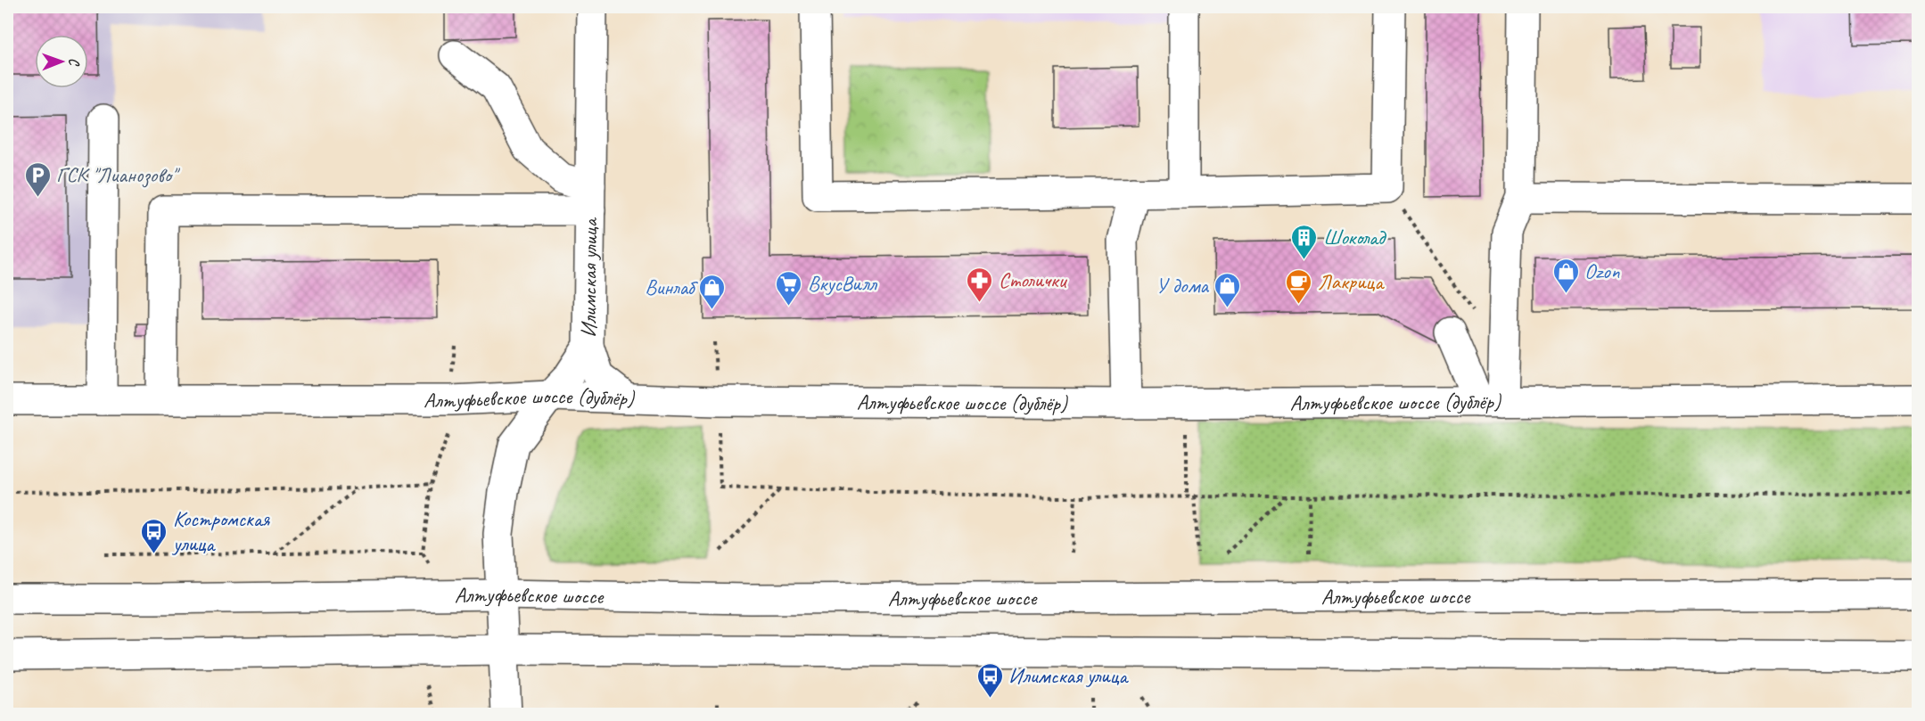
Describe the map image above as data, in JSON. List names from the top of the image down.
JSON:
{
  "streets": {
    "main road": ["Илимская улица", "Алтуфьевское шоссе (дублёр)", "Алтуфьевское шоссе"]
  },
  "crossings": [
    ["Илимская улица", "Алтуфьевское шоссе (дублёр)"],
    ["Илимская улица", "Алтуфьевское шоссе"]
  ],
  "places": {
    "parking": ["ГСК \"Лианозово\""],
    "building": ["Шоколад"],
    "shop": ["Ozon", "У дома", "Винлаб"],
    "pharmacy": ["Столички"],
    "cafe": ["Лакрица"],
    "supermarket": ["ВкусВилл"],
    "bus stop": ["Костромская улица", "Илимская улица"]
  },
  "north": "right"
}
